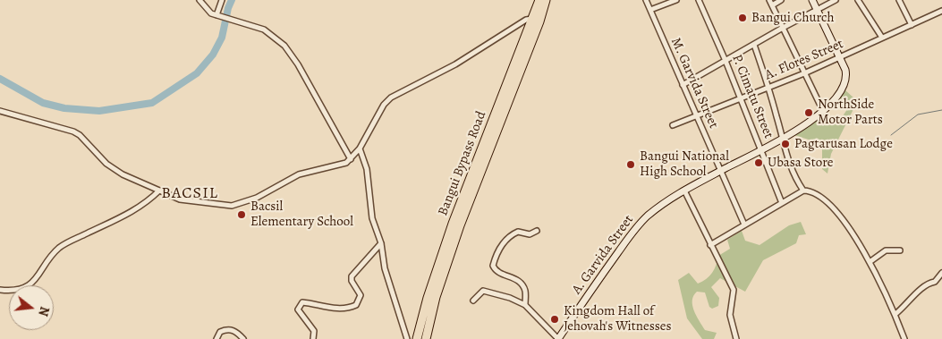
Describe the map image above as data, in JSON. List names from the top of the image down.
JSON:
{
  "streets": {
    "highway": ["Bangui Bypass Road"],
    "main road": ["A. Garvida Street"],
    "street": ["A. Flores Street", "M. Garvida Street", "P. Cimatu Street"]
  },
  "crossings": [
    ["A. Flores Street", "M. Garvida Street"],
    ["A. Flores Street", "P. Cimatu Street"],
    ["A. Flores Street", "A. Garvida Street"],
    ["M. Garvida Street", "A. Garvida Street"],
    ["P. Cimatu Street", "A. Garvida Street"]
  ],
  "districts": ["BACSIL"],
  "places": [
    "Bangui Church",
    "NorthSide Motor Parts",
    "Pagtarusan Lodge",
    "Ubasa Store",
    "Bangui National High School",
    "Bacsil Elementary School",
    "Kingdom Hall of Jehovah's Witnesses"
  ],
  "north": "right"
}
